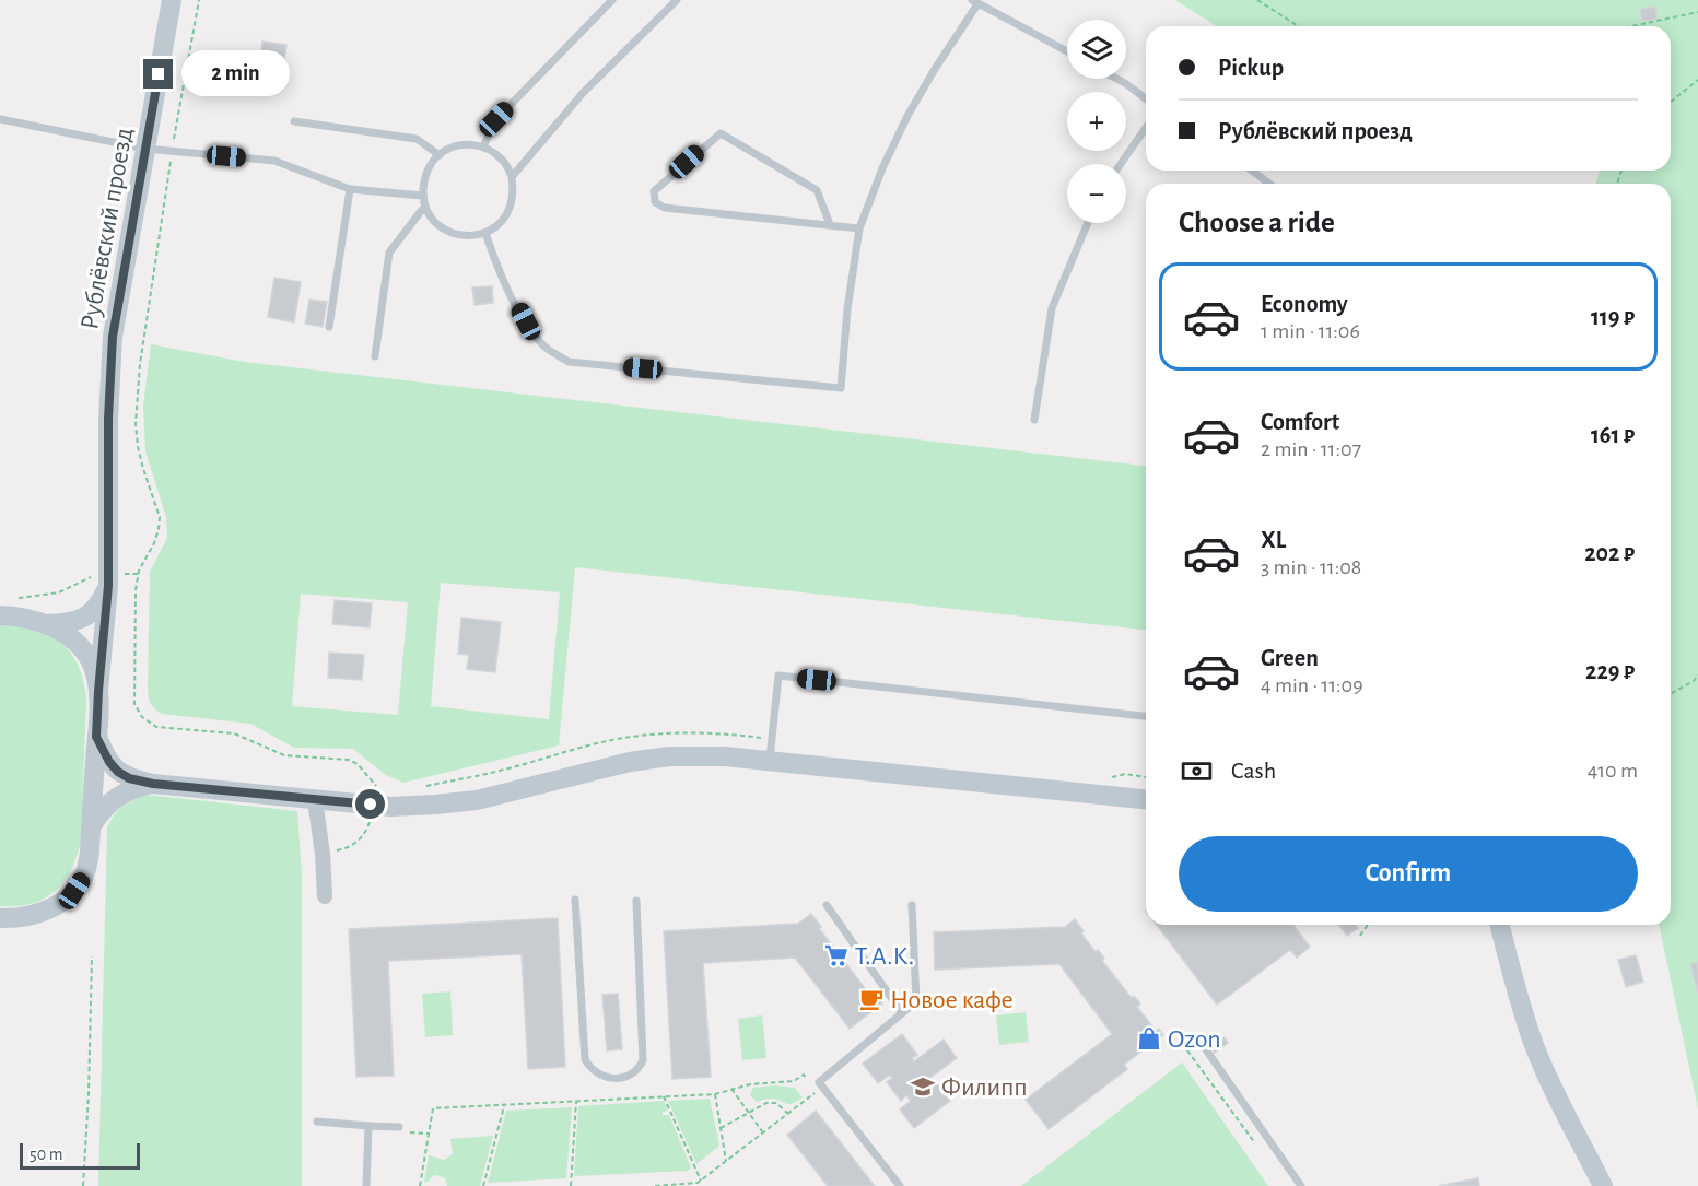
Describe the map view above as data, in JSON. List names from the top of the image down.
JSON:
{
  "streets": {
    "street": ["Рублёвский проезд"]
  },
  "places": {
    "supermarket": ["Т.А.К."],
    "cafe": ["Новое кафе"],
    "shop": ["Ozon"],
    "school or university": ["Филипп"]
  },
  "scale_bar": "50 m",
  "page": {
    "map_buttons": ["+", "−"],
    "banner": ["Pickup", "Рублёвский проезд"],
    "bubble": "2 min",
    "heading": "Choose a ride",
    "list": [
      {
        "name": "Economy",
        "note": "1 min · 11:06",
        "value": "119 ₽"
      },
      {
        "name": "Comfort",
        "note": "2 min · 11:07",
        "value": "161 ₽"
      },
      {
        "name": "XL",
        "note": "3 min · 11:08",
        "value": "202 ₽"
      },
      {
        "name": "Green",
        "note": "4 min · 11:09",
        "value": "229 ₽"
      }
    ],
    "pay": ["Cash", "410 m"],
    "buttons": "Confirm",
    "scale": "50 m"
  }
}
